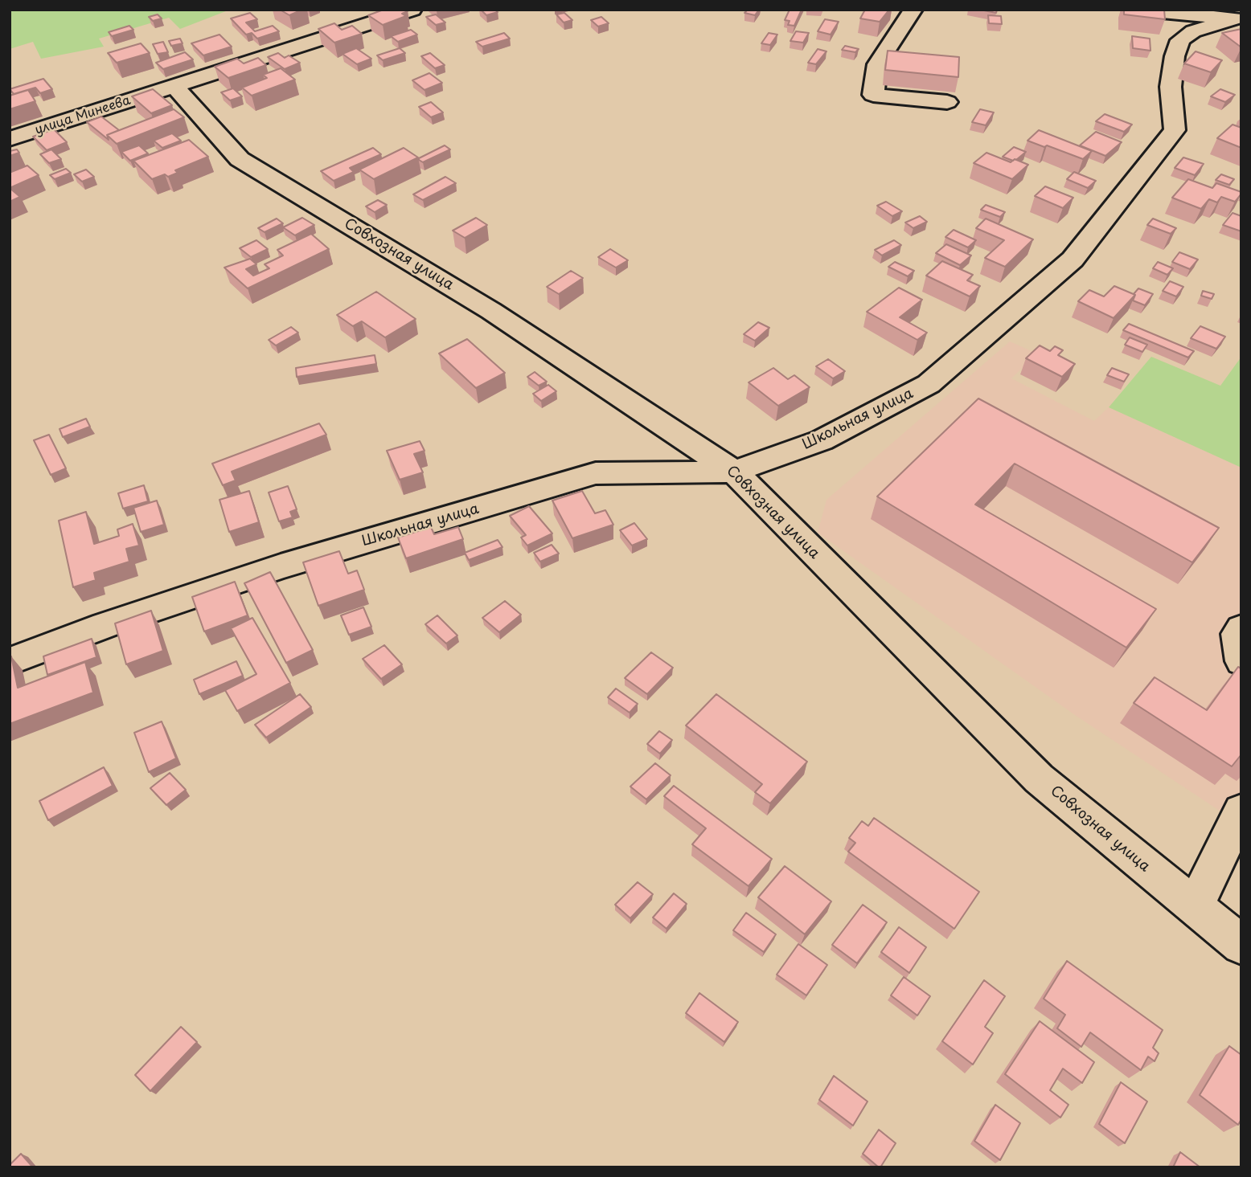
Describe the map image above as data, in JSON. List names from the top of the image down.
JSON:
{
  "streets": {
    "street": ["улица Минеева", "Совхозная улица", "Школьная улица"]
  },
  "crossings": [
    ["улица Минеева", "Совхозная улица"],
    ["Совхозная улица", "Школьная улица"]
  ]
}
